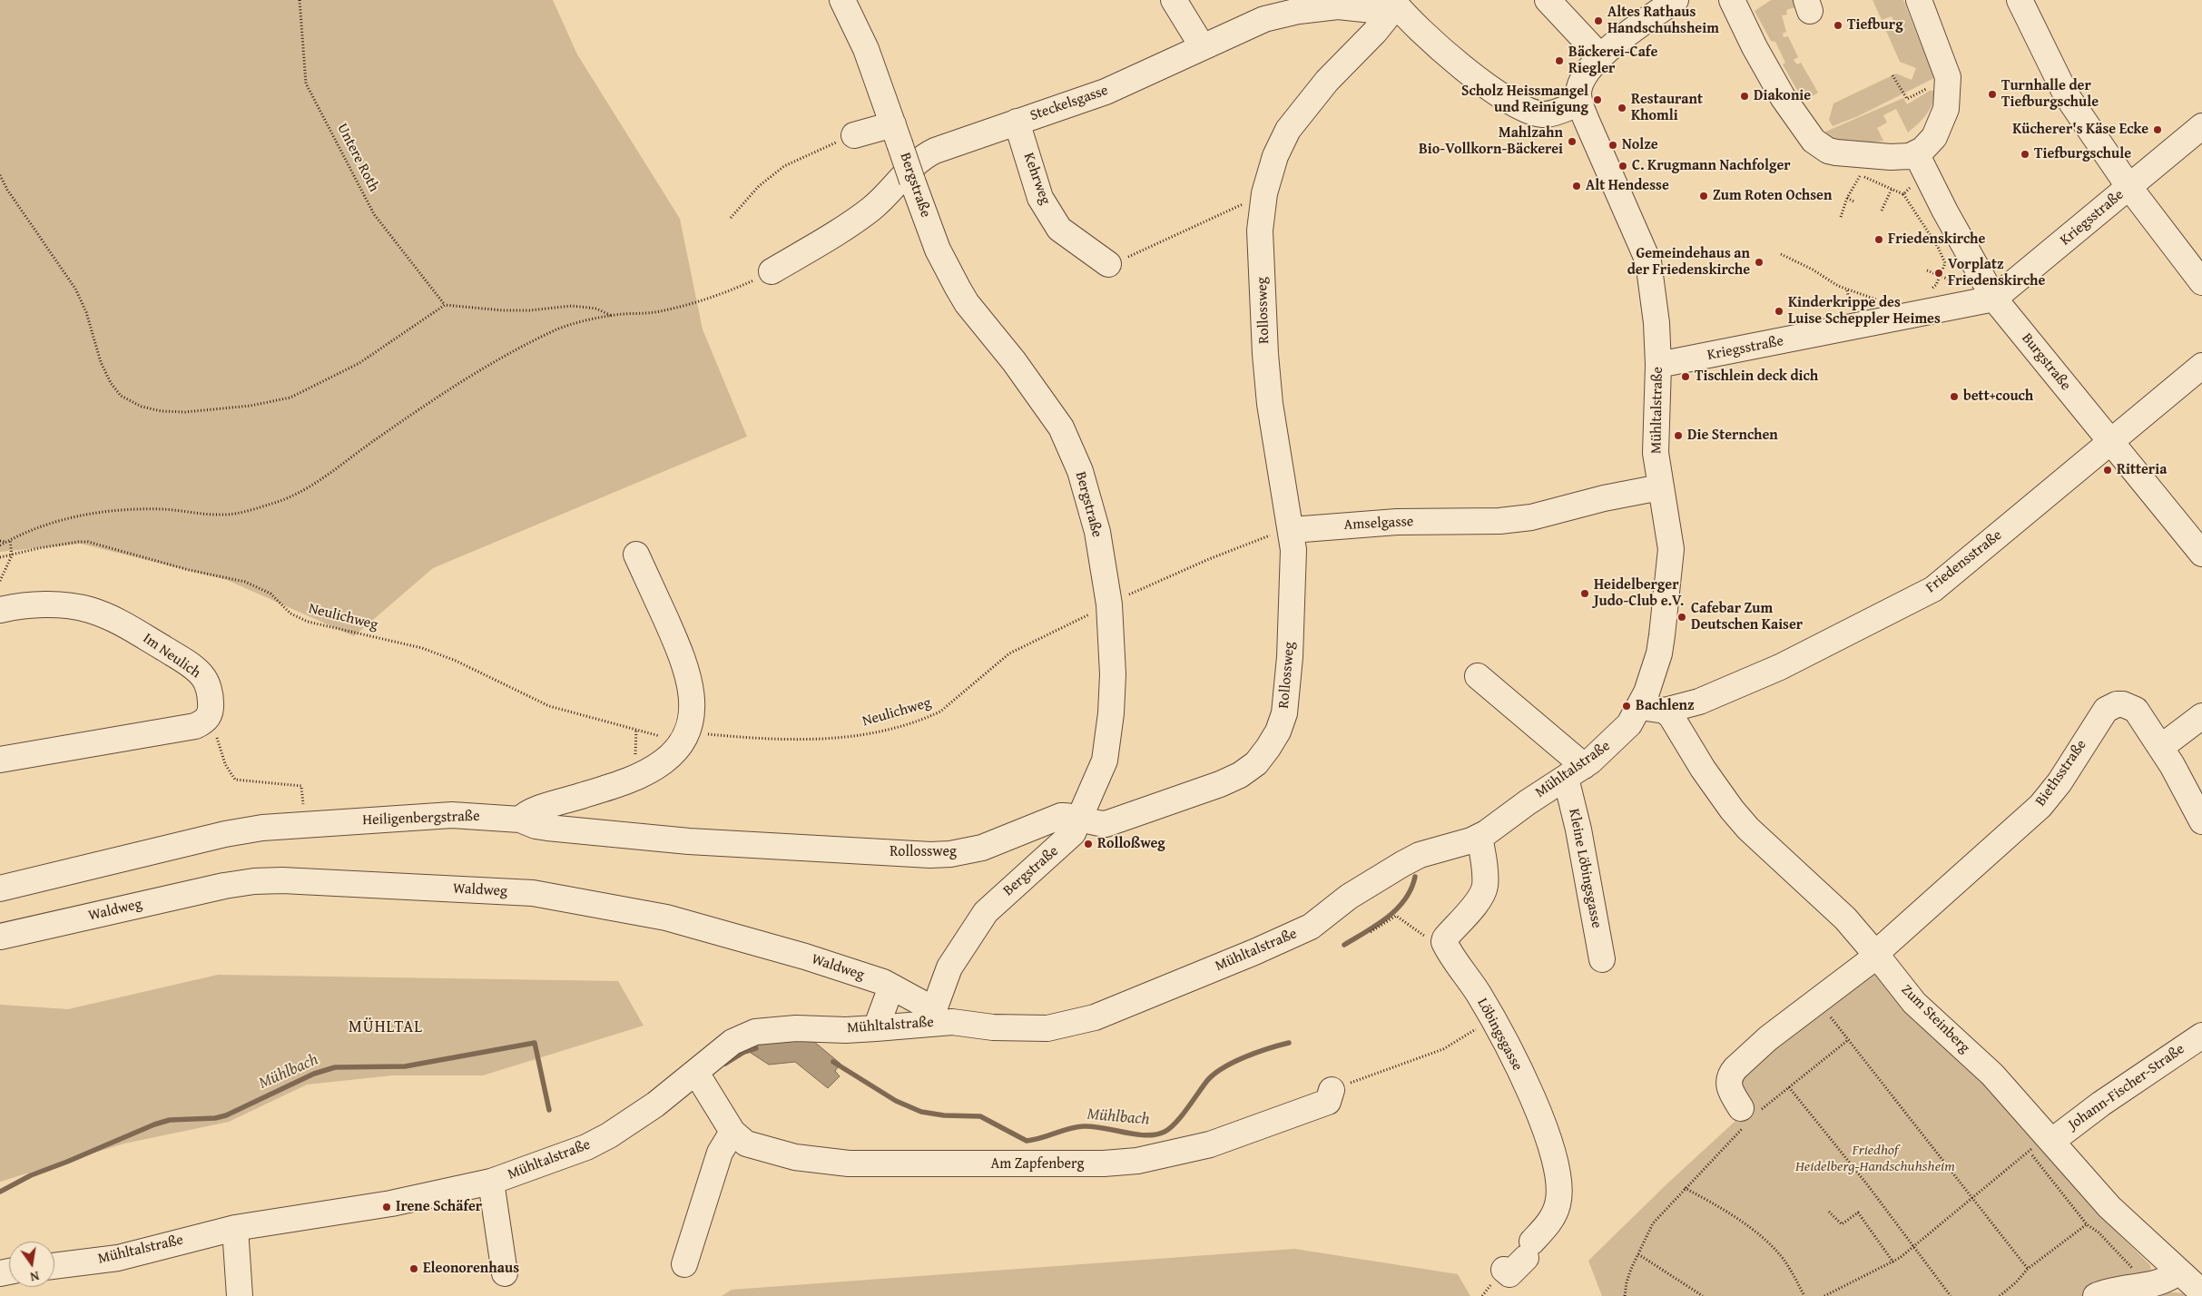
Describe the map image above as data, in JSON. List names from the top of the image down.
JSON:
{
  "streets": {
    "street": [
      "Steckelsgasse",
      "Kehrweg",
      "Bergstraße",
      "Kriegsstraße",
      "Rollossweg",
      "Burgstraße",
      "Mühltalstraße",
      "Amselgasse",
      "Friedensstraße",
      "Im Neulich",
      "Biethsstraße",
      "Heiligenbergstraße",
      "Kleine Löbingsgasse",
      "Waldweg",
      "Zum Steinberg",
      "Löbingsgasse",
      "Johann-Fischer-Straße",
      "Am Zapfenberg"
    ],
    "path": ["Untere Roth", "Neulichweg"]
  },
  "crossings": [
    ["Steckelsgasse", "Kehrweg"],
    ["Steckelsgasse", "Rollossweg"],
    ["Bergstraße", "Rollossweg"],
    ["Bergstraße", "Mühltalstraße"],
    ["Bergstraße", "Neulichweg"],
    ["Bergstraße", "Waldweg"],
    ["Kriegsstraße", "Burgstraße"],
    ["Kriegsstraße", "Mühltalstraße"],
    ["Rollossweg", "Amselgasse"],
    ["Rollossweg", "Heiligenbergstraße"],
    ["Burgstraße", "Friedensstraße"],
    ["Mühltalstraße", "Amselgasse"],
    ["Mühltalstraße", "Kleine Löbingsgasse"],
    ["Mühltalstraße", "Waldweg"],
    ["Mühltalstraße", "Am Zapfenberg"],
    ["Friedensstraße", "Zum Steinberg"],
    ["Biethsstraße", "Zum Steinberg"],
    ["Zum Steinberg", "Johann-Fischer-Straße"]
  ],
  "districts": ["MÜHLTAL"],
  "water": ["Mühlbach"],
  "parks": ["Friedhof Heidelberg-Handschuhsheim"],
  "places": [
    "Altes Rathaus Handschuhsheim",
    "Tiefburg",
    "Bäckerei-Cafe Riegler",
    "Turnhalle der Tiefburgschule",
    "Diakonie",
    "Scholz Heissmangel und Reinigung",
    "Restaurant Khomli",
    "Kücherer's Käse Ecke",
    "Mahlzahn Bio-Vollkorn-Bäckerei",
    "Nolze",
    "Tiefburgschule",
    "C. Krugmann Nachfolger",
    "Alt Hendesse",
    "Zum Roten Ochsen",
    "Friedenskirche",
    "Gemeindehaus an der Friedenskirche",
    "Vorplatz Friedenskirche",
    "Kinderkrippe des Luise Scheppler Heimes",
    "Tischlein deck dich",
    "bett+couch",
    "Die Sternchen",
    "Ritteria",
    "Heidelberger Judo-Club e.V.",
    "Cafebar Zum Deutschen Kaiser",
    "Bachlenz",
    "Rolloßweg",
    "Irene Schäfer",
    "Eleonorenhaus"
  ],
  "north": "bottom"
}
